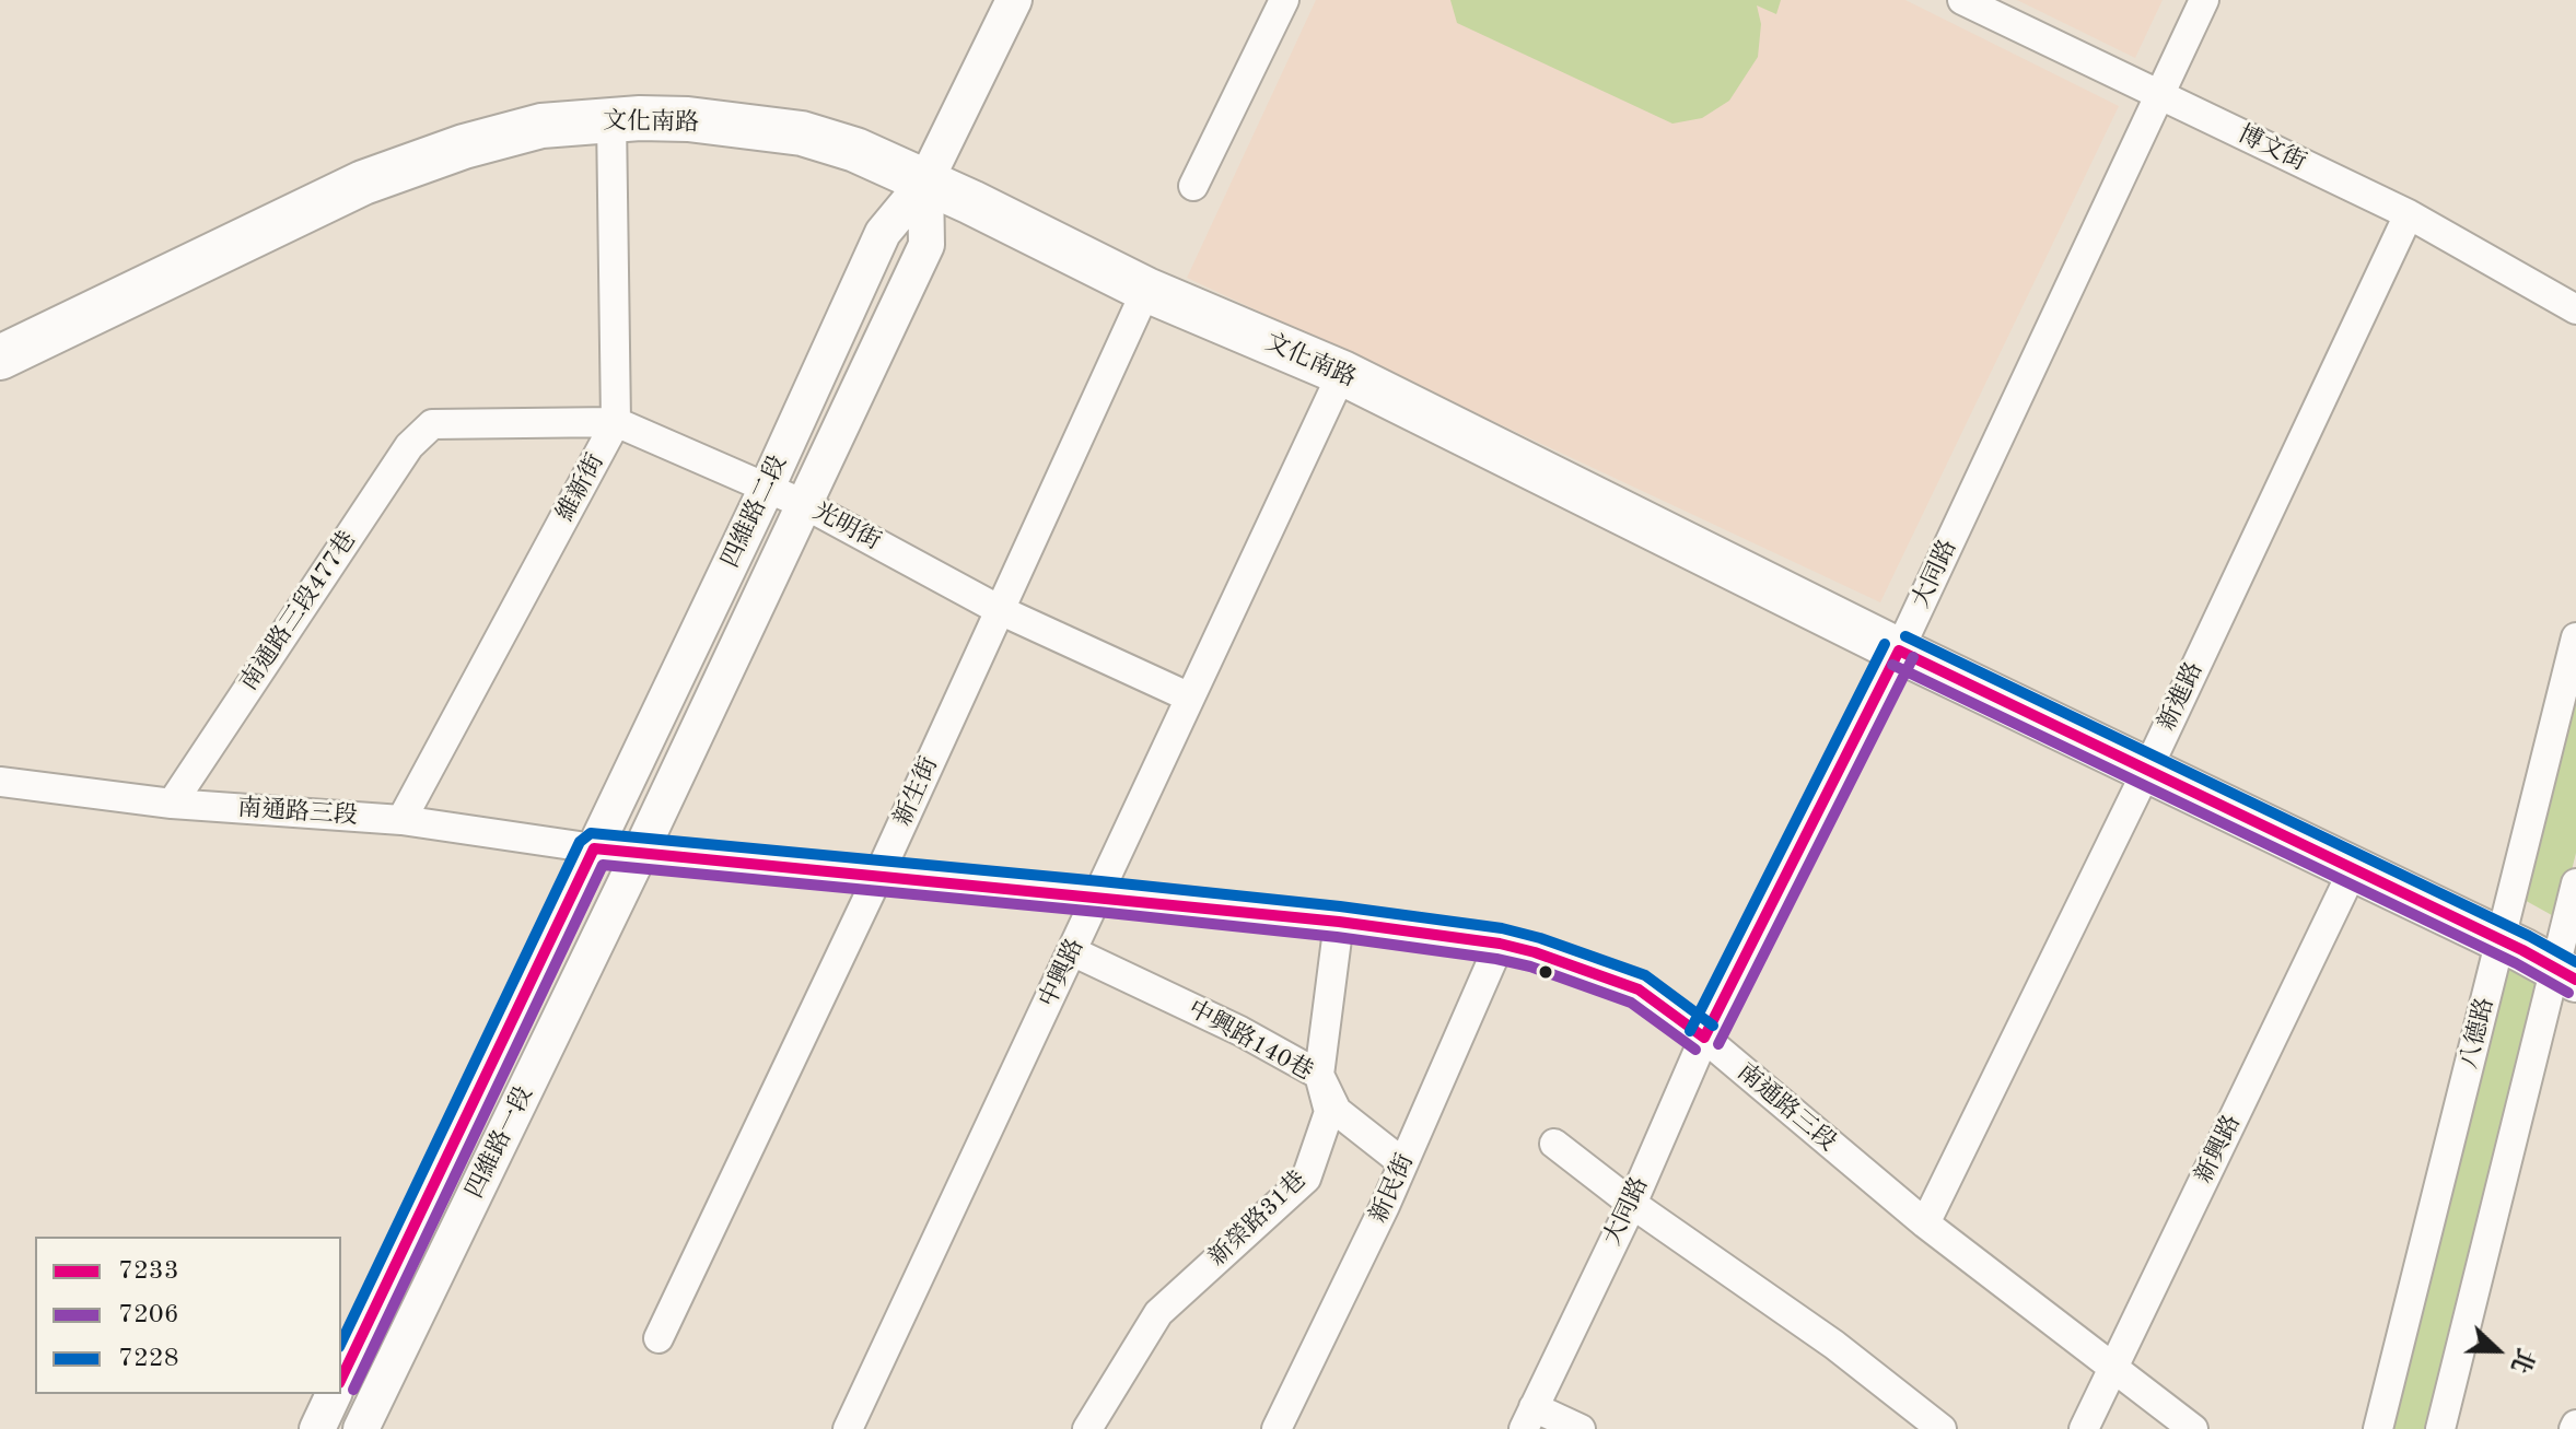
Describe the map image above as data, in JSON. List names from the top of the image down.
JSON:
{
  "streets": {
    "main road": ["文化南路"],
    "street": [
      "博文街",
      "維新街",
      "四維路二段",
      "光明街",
      "大同路",
      "南通路三段477巷",
      "新進路",
      "新生街",
      "南通路三段",
      "中興路",
      "八德路",
      "中興路140巷",
      "四維路一段",
      "新興路",
      "新民街",
      "新榮路31巷"
    ]
  },
  "crossings": [
    ["文化南路", "維新街"],
    ["文化南路", "四維路二段"],
    ["文化南路", "大同路"],
    ["文化南路", "新進路"],
    ["文化南路", "新生街"],
    ["文化南路", "中興路"],
    ["文化南路", "八德路"],
    ["文化南路", "新興路"],
    ["博文街", "大同路"],
    ["博文街", "新進路"],
    ["維新街", "光明街"],
    ["維新街", "南通路三段"],
    ["四維路二段", "光明街"],
    ["四維路二段", "南通路三段"],
    ["四維路二段", "四維路一段"],
    ["光明街", "南通路三段477巷"],
    ["光明街", "新生街"],
    ["光明街", "中興路"],
    ["大同路", "南通路三段"],
    ["南通路三段477巷", "南通路三段"],
    ["新進路", "南通路三段"],
    ["新生街", "南通路三段"],
    ["南通路三段", "中興路"],
    ["南通路三段", "四維路一段"],
    ["南通路三段", "新興路"],
    ["南通路三段", "新民街"],
    ["南通路三段", "新榮路31巷"],
    ["中興路", "中興路140巷"],
    ["中興路140巷", "新民街"],
    ["中興路140巷", "新榮路31巷"]
  ],
  "lines": ["transit line 7228", "transit line 7233", "transit line 7206"],
  "legend": ["7233", "7206", "7228"],
  "north": "right"
}
